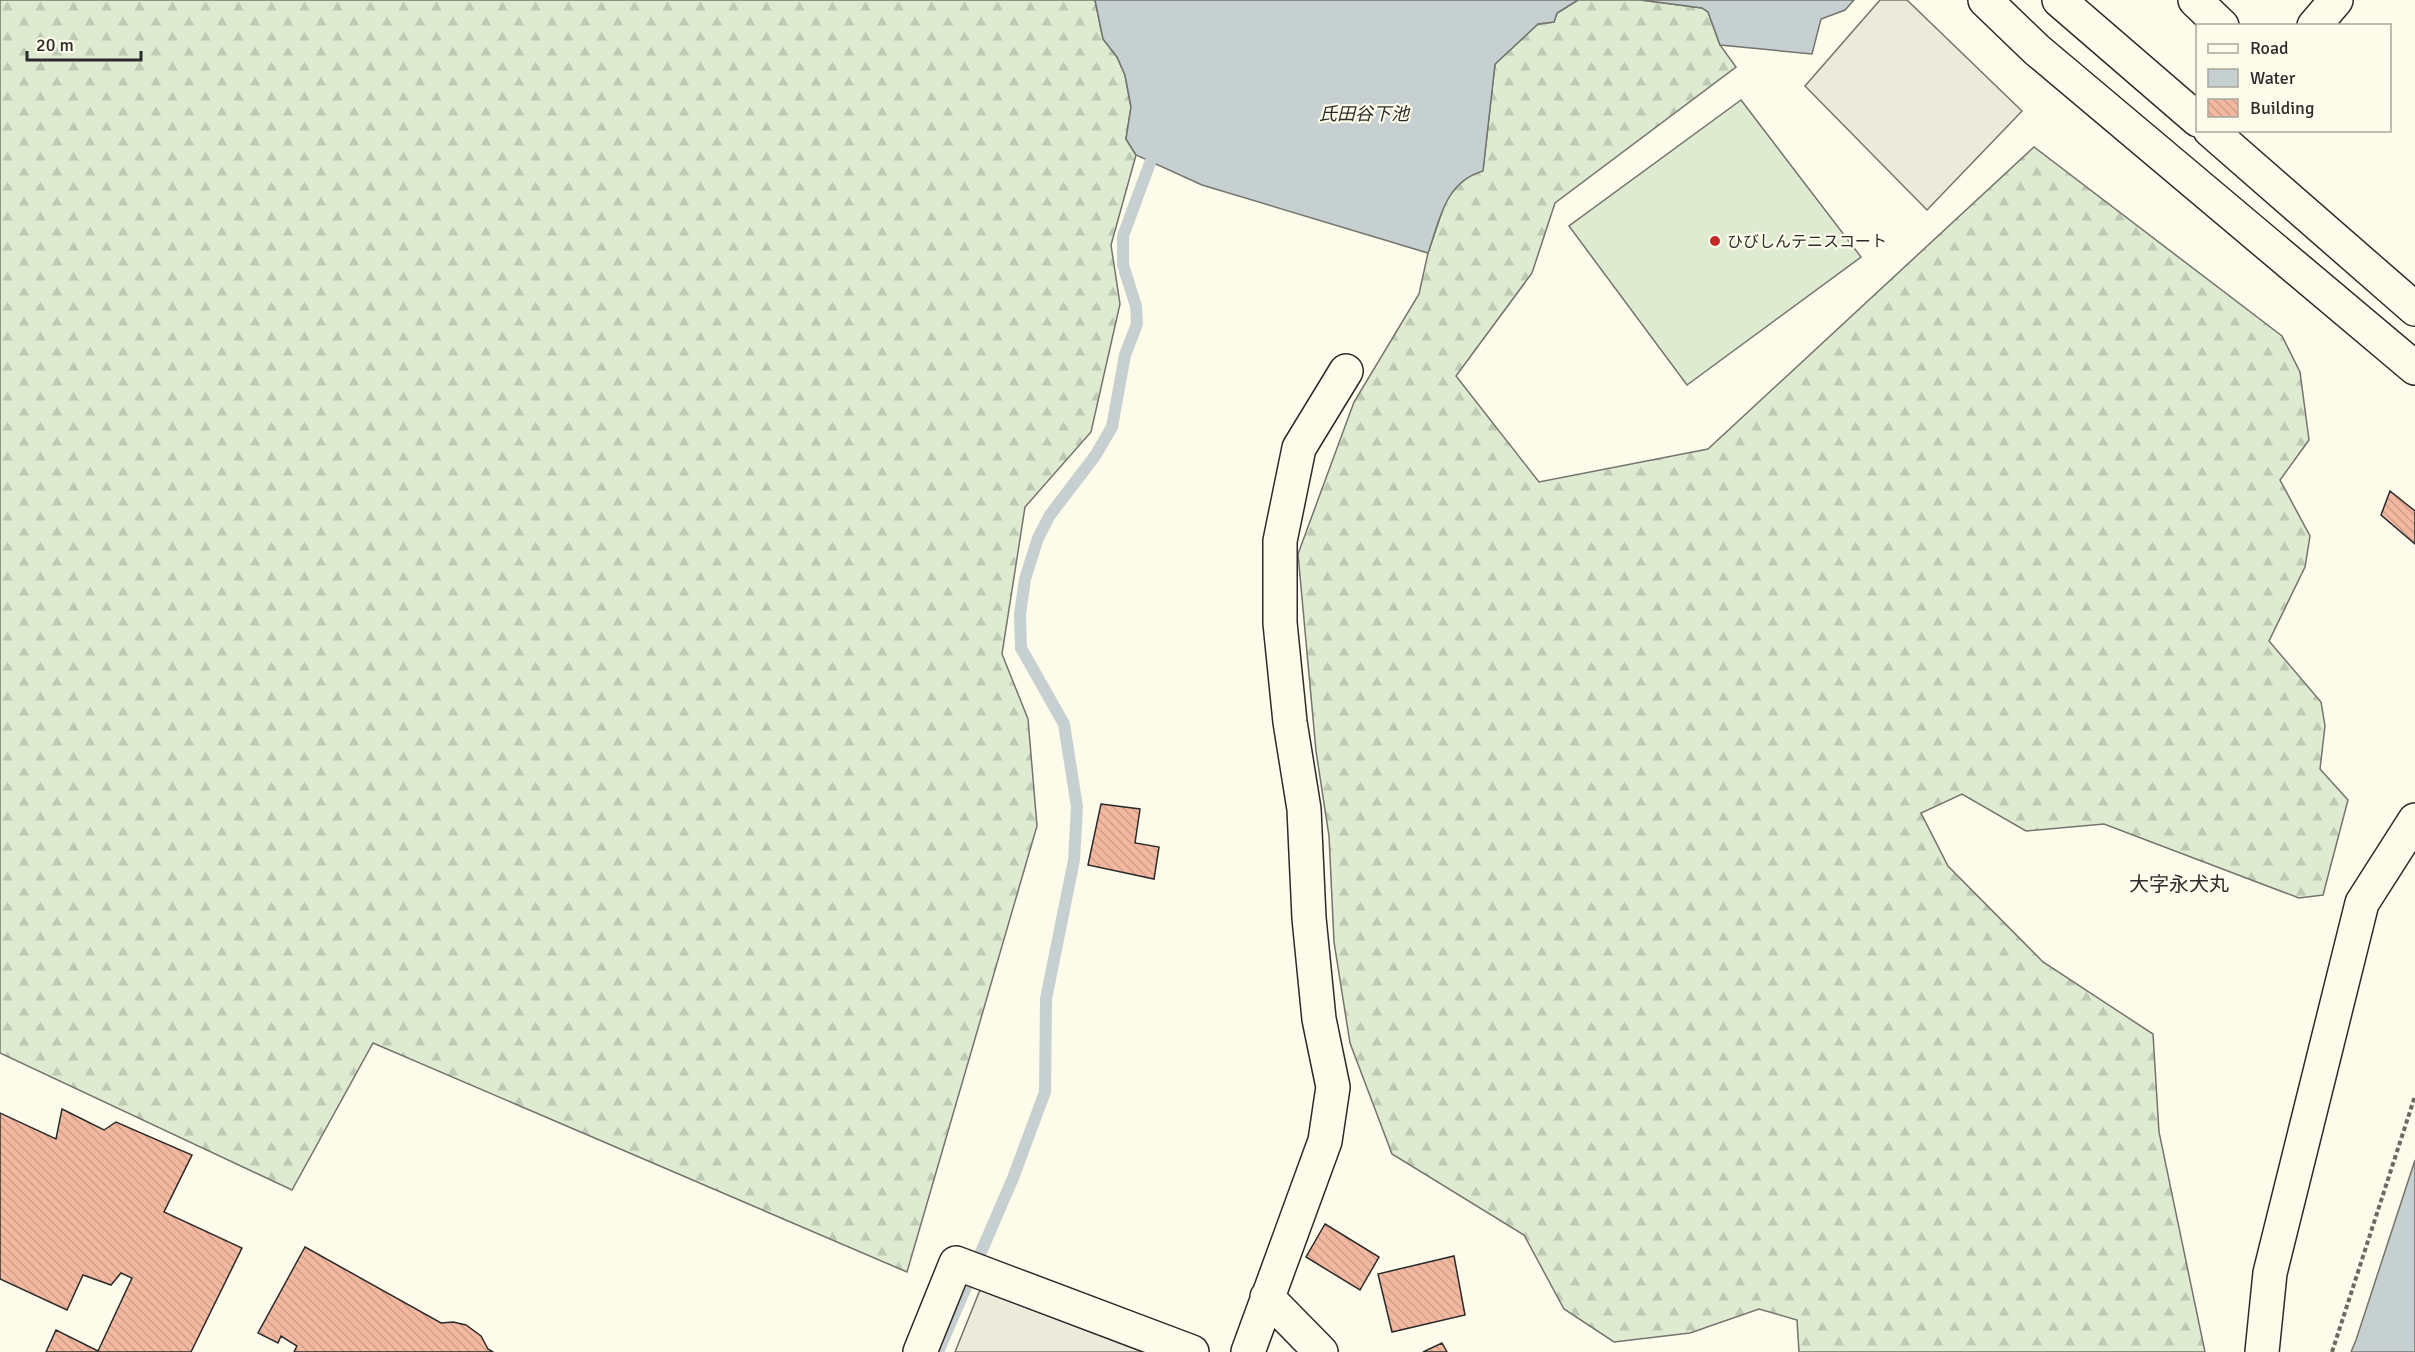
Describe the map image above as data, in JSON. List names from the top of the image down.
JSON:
{
  "districts": ["大字永犬丸"],
  "water": ["氏田谷下池"],
  "places": ["ひびしんテニスコート"],
  "legend": ["Road", "Water", "Building"],
  "scale_bar": "20 m"
}
